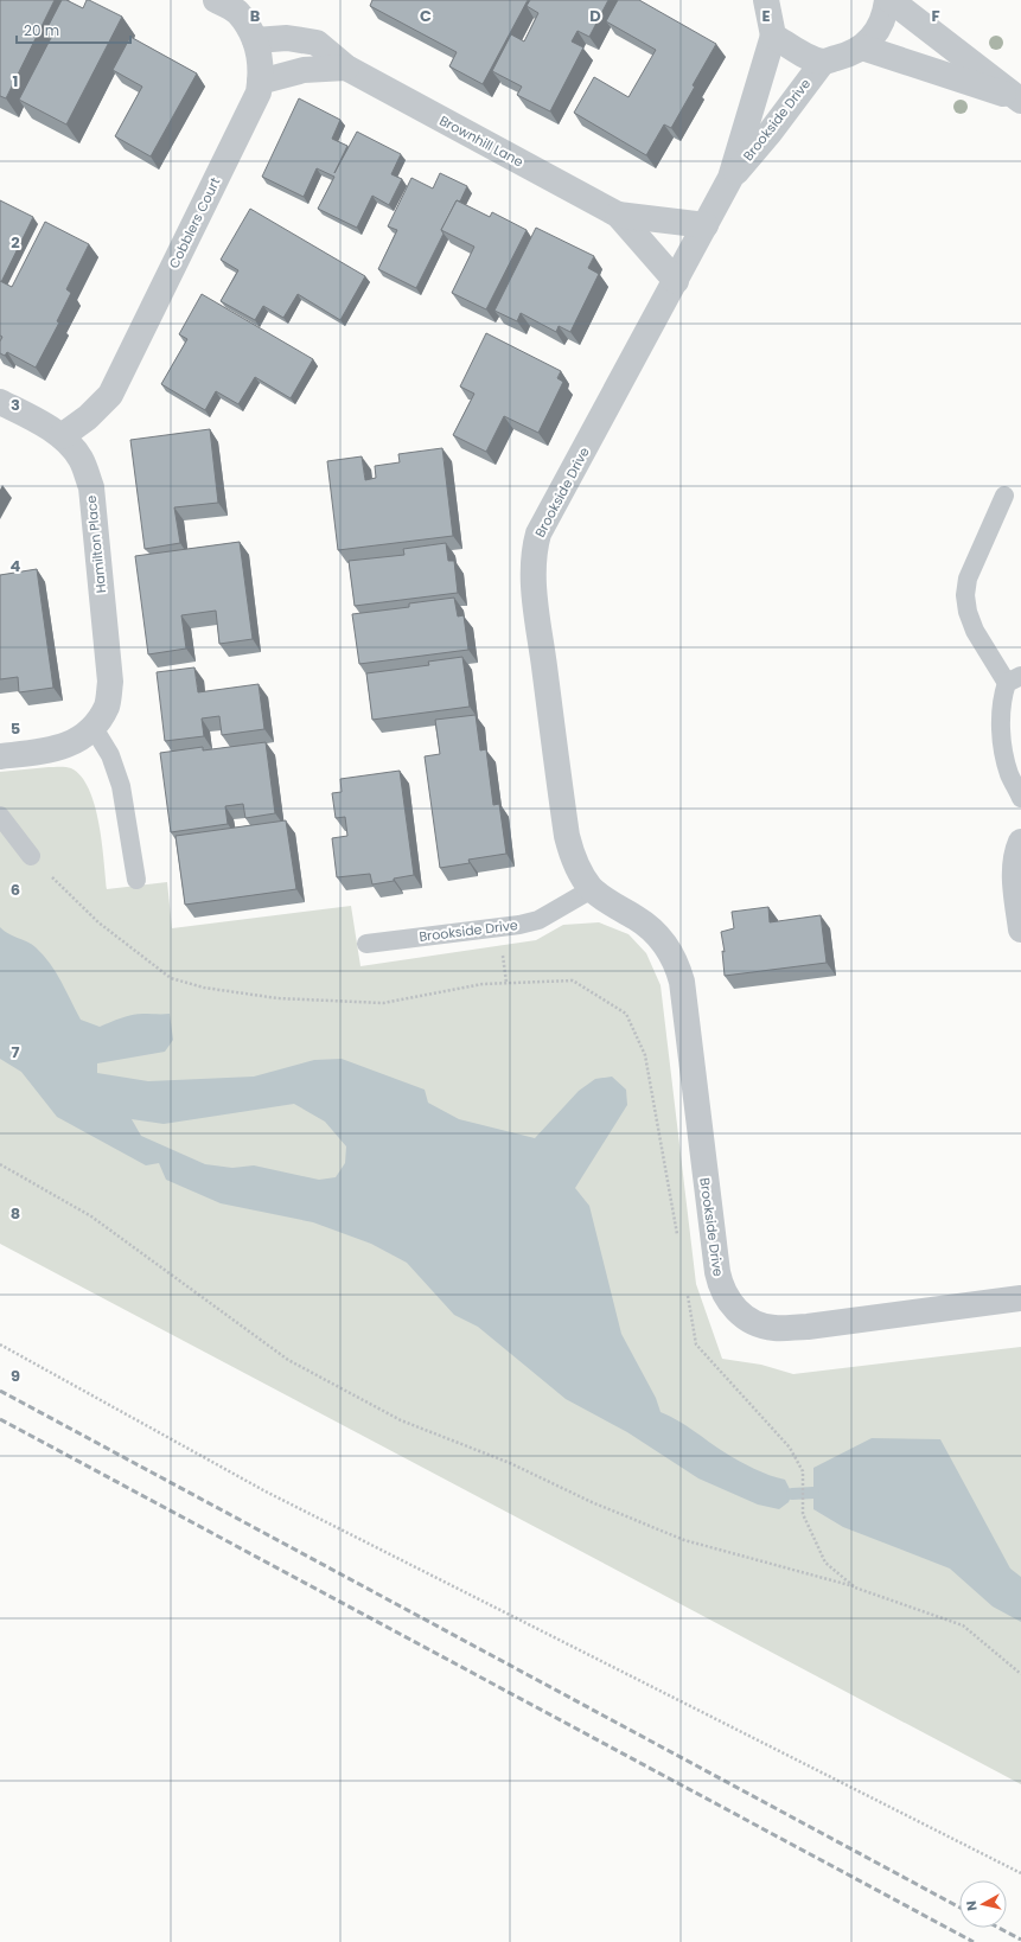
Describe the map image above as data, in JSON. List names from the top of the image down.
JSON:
{
  "streets": {
    "street": [
      "Brookside Drive",
      "Brownhill Lane",
      "Cobblers Court",
      "Hamilton Place"
    ]
  },
  "crossings": [
    ["Brookside Drive", "Brownhill Lane"],
    ["Brownhill Lane", "Cobblers Court"],
    ["Cobblers Court", "Hamilton Place"]
  ],
  "scale_bar": "20 m",
  "north": "left",
  "grid": {
    "columns": [
      "B",
      "C",
      "D",
      "E",
      "F"
    ],
    "rows": [
      "1",
      "2",
      "3",
      "4",
      "5",
      "6",
      "7",
      "8",
      "9"
    ]
  }
}
